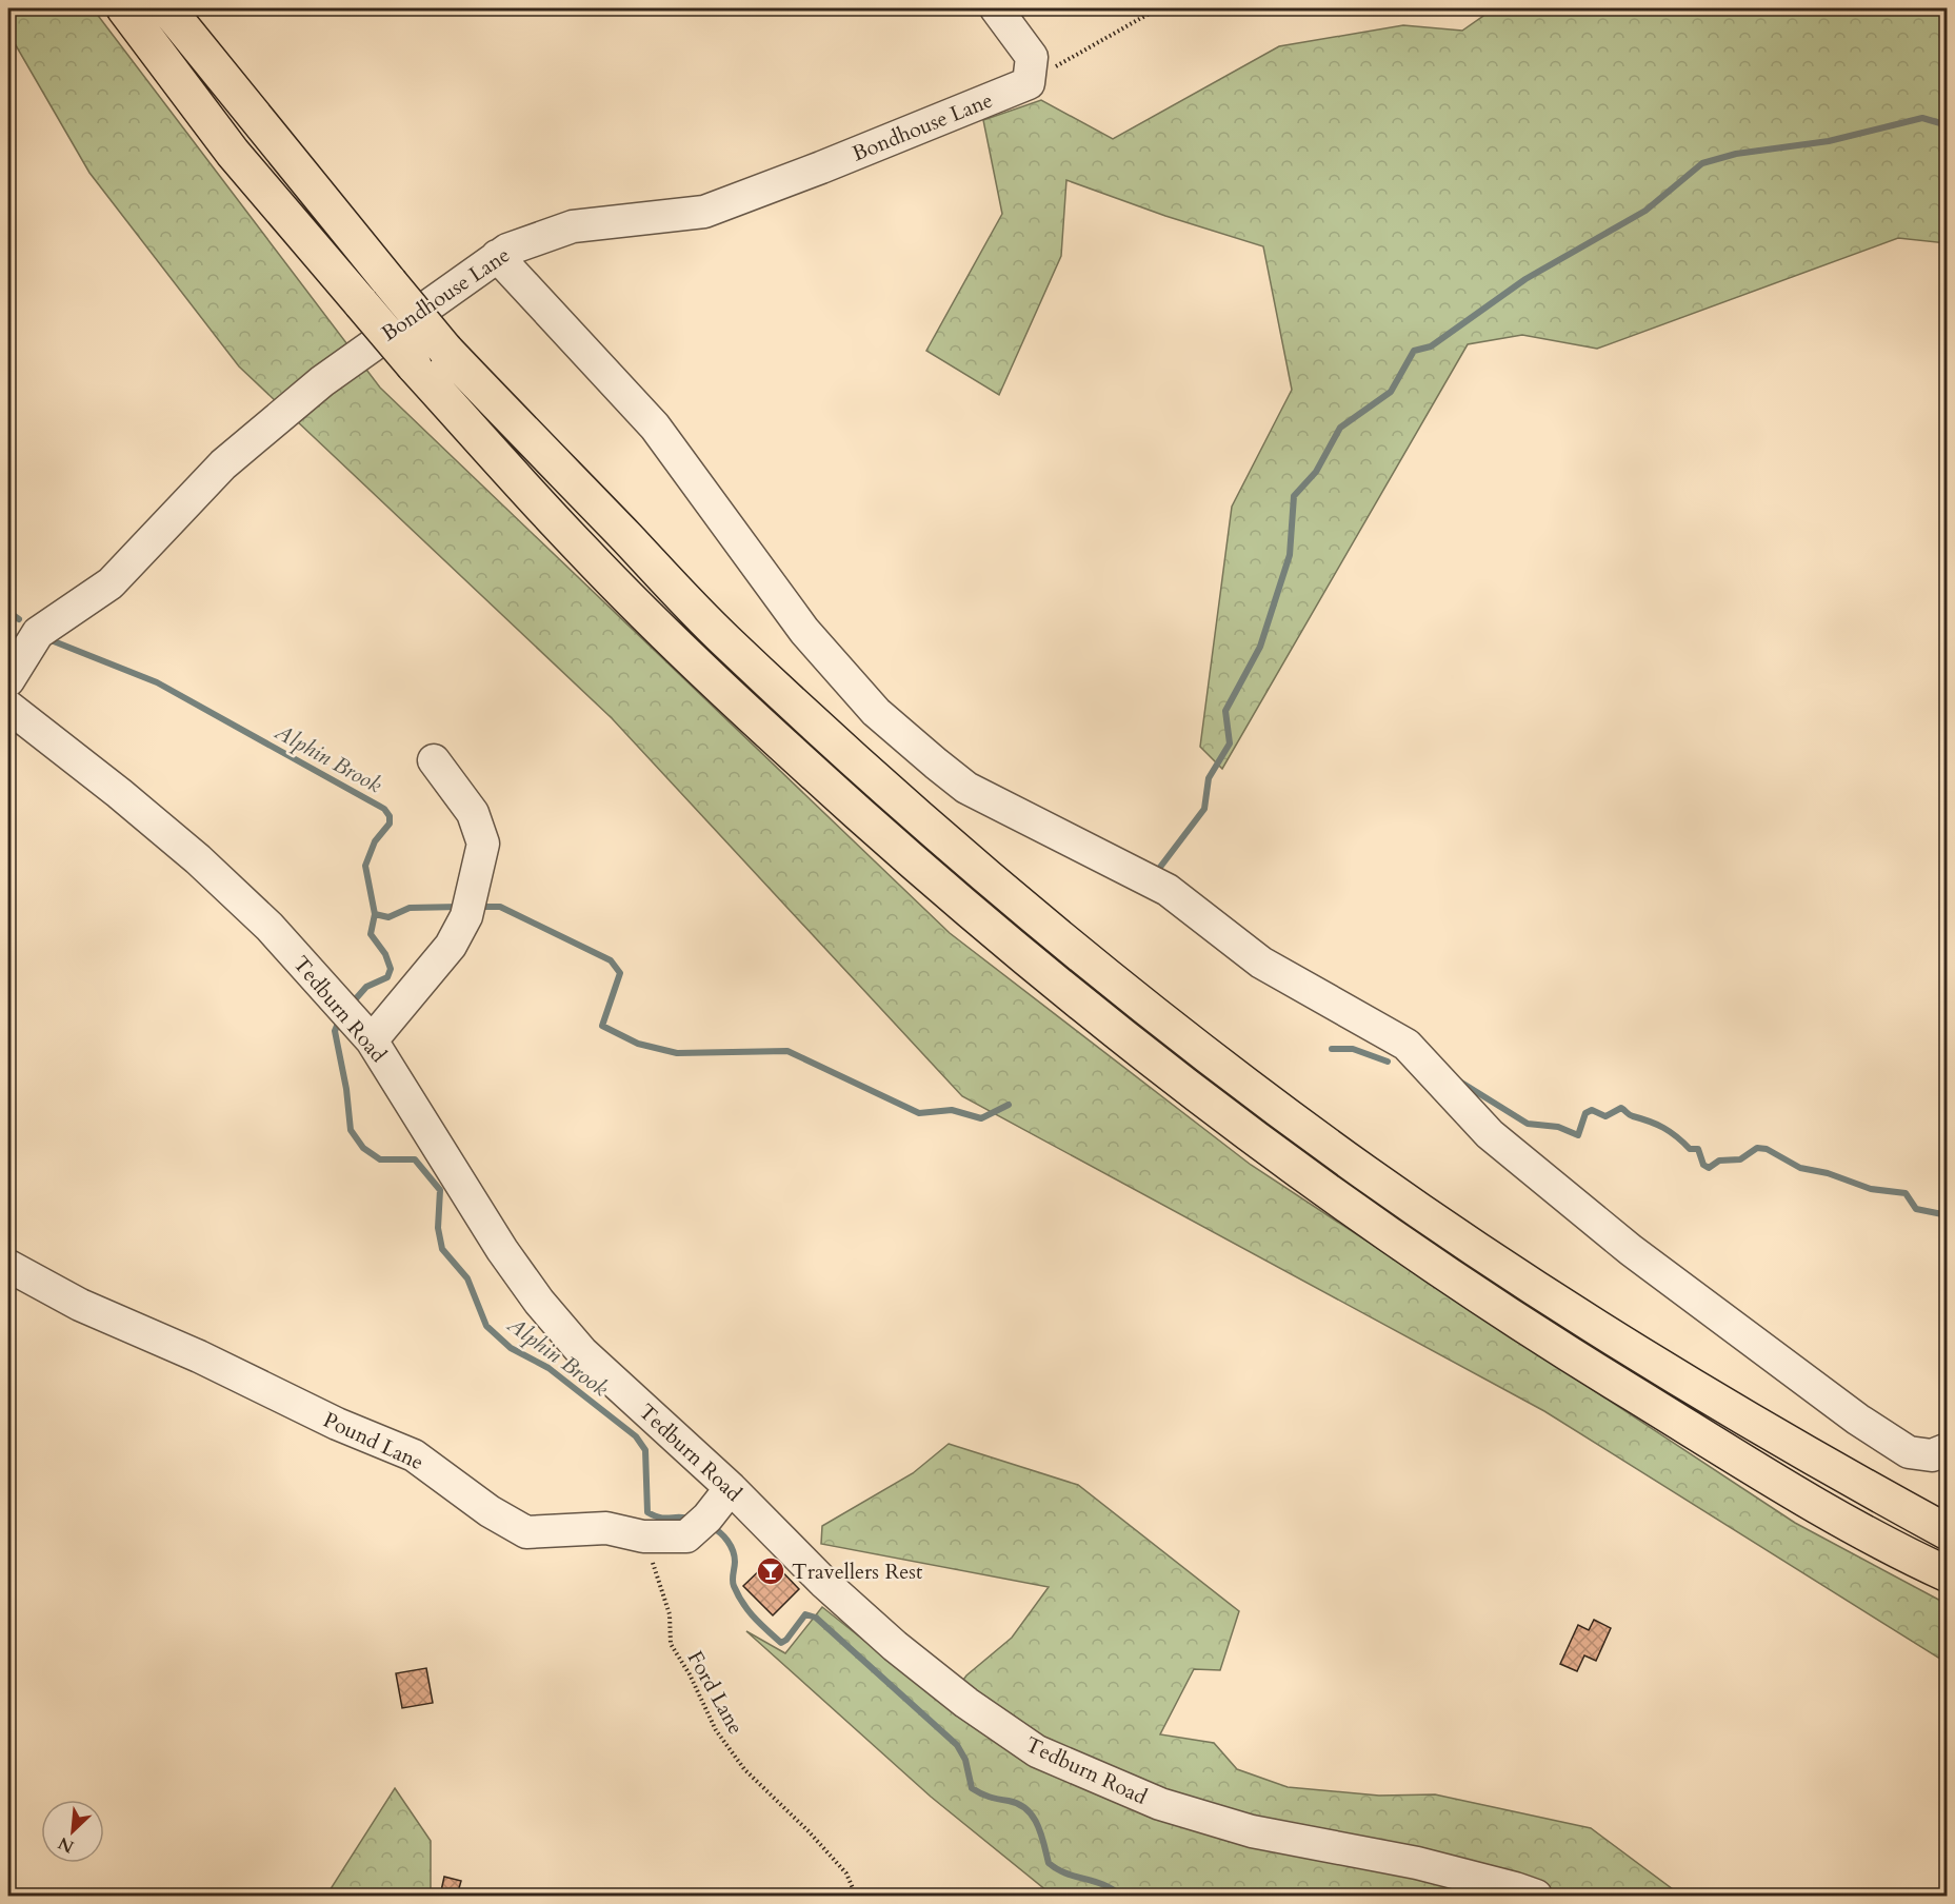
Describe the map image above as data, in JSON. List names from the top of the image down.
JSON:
{
  "streets": {
    "street": ["Bondhouse Lane", "Tedburn Road", "Pound Lane"],
    "path": ["Ford Lane"]
  },
  "crossings": [
    ["Tedburn Road", "Pound Lane"],
    ["Pound Lane", "Ford Lane"]
  ],
  "water": ["Alphin Brook"],
  "places": {
    "bar": ["Travellers Rest"]
  },
  "north": "bottom left"
}
